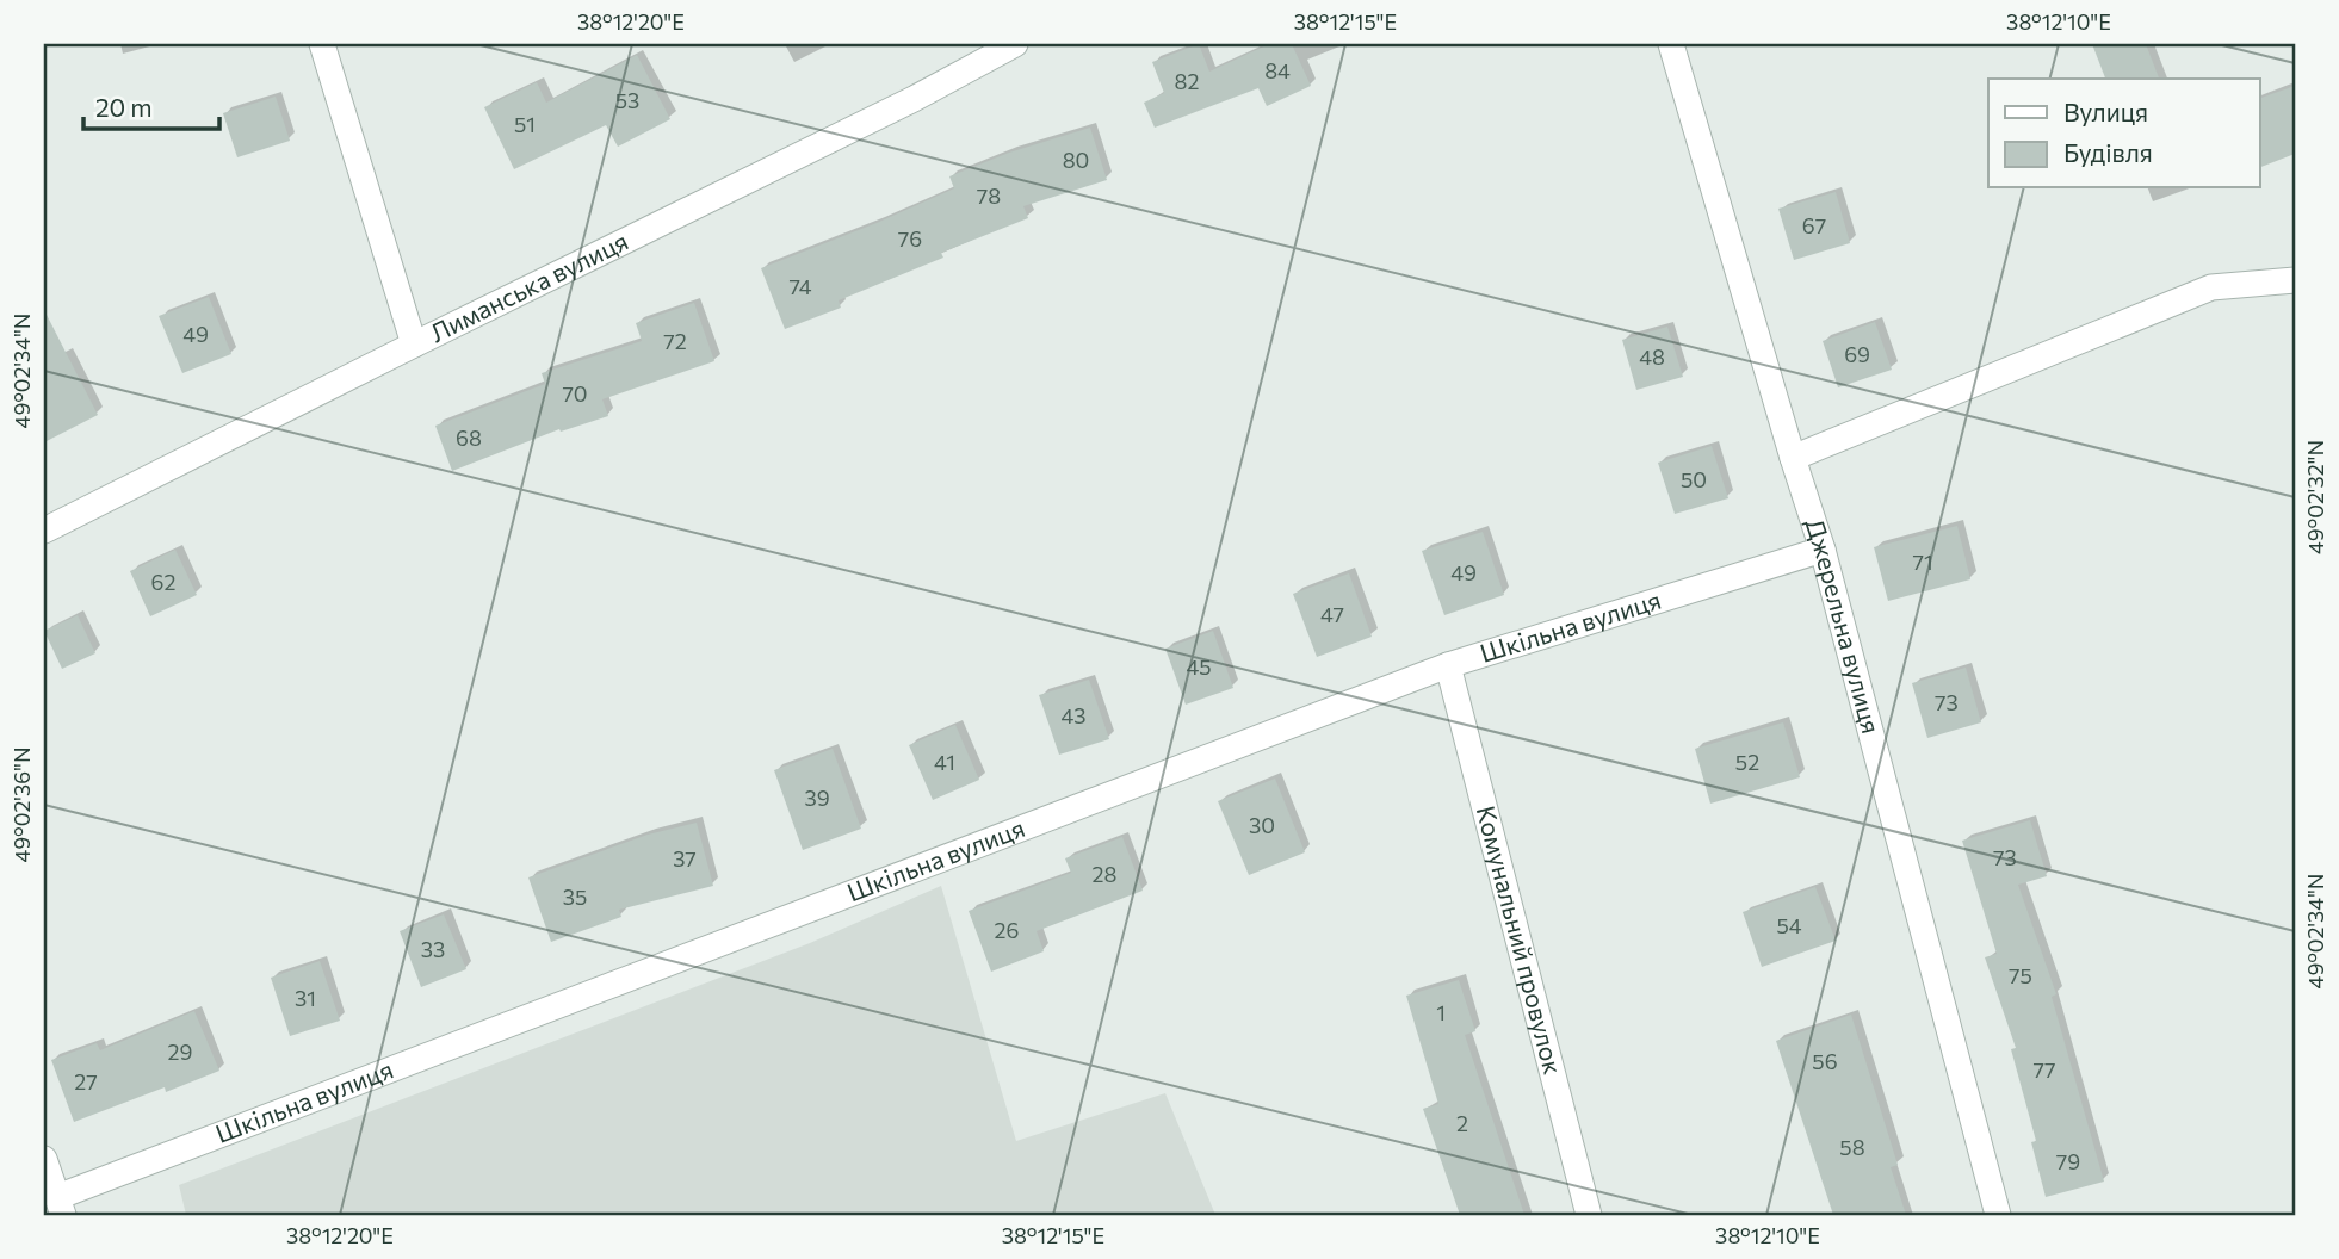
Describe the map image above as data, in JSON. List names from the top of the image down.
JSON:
{
  "streets": {
    "street": [
      "Лиманська вулиця",
      "Джерельна вулиця",
      "Шкільна вулиця",
      "Комунальний провулок"
    ]
  },
  "crossings": [
    ["Джерельна вулиця", "Шкільна вулиця"],
    ["Шкільна вулиця", "Комунальний провулок"]
  ],
  "house_numbers": [
    "84",
    "82",
    "53",
    "51",
    "80",
    "78",
    "67",
    "76",
    "74",
    "49",
    "72",
    "69",
    "48",
    "70",
    "68",
    "50",
    "71",
    "49",
    "62",
    "47",
    "45",
    "73",
    "43",
    "41",
    "52",
    "39",
    "30",
    "73",
    "37",
    "28",
    "35",
    "54",
    "26",
    "33",
    "75",
    "31",
    "1",
    "29",
    "56",
    "77",
    "27",
    "2",
    "58",
    "79"
  ],
  "legend": ["Вулиця", "Будівля"],
  "scale_bar": "20 m",
  "coordinates": [
    "38°12'20\"E",
    "38°12'15\"E",
    "38°12'10\"E",
    "49°02'34\"N",
    "49°02'32\"N",
    "49°02'36\"N"
  ]
}
